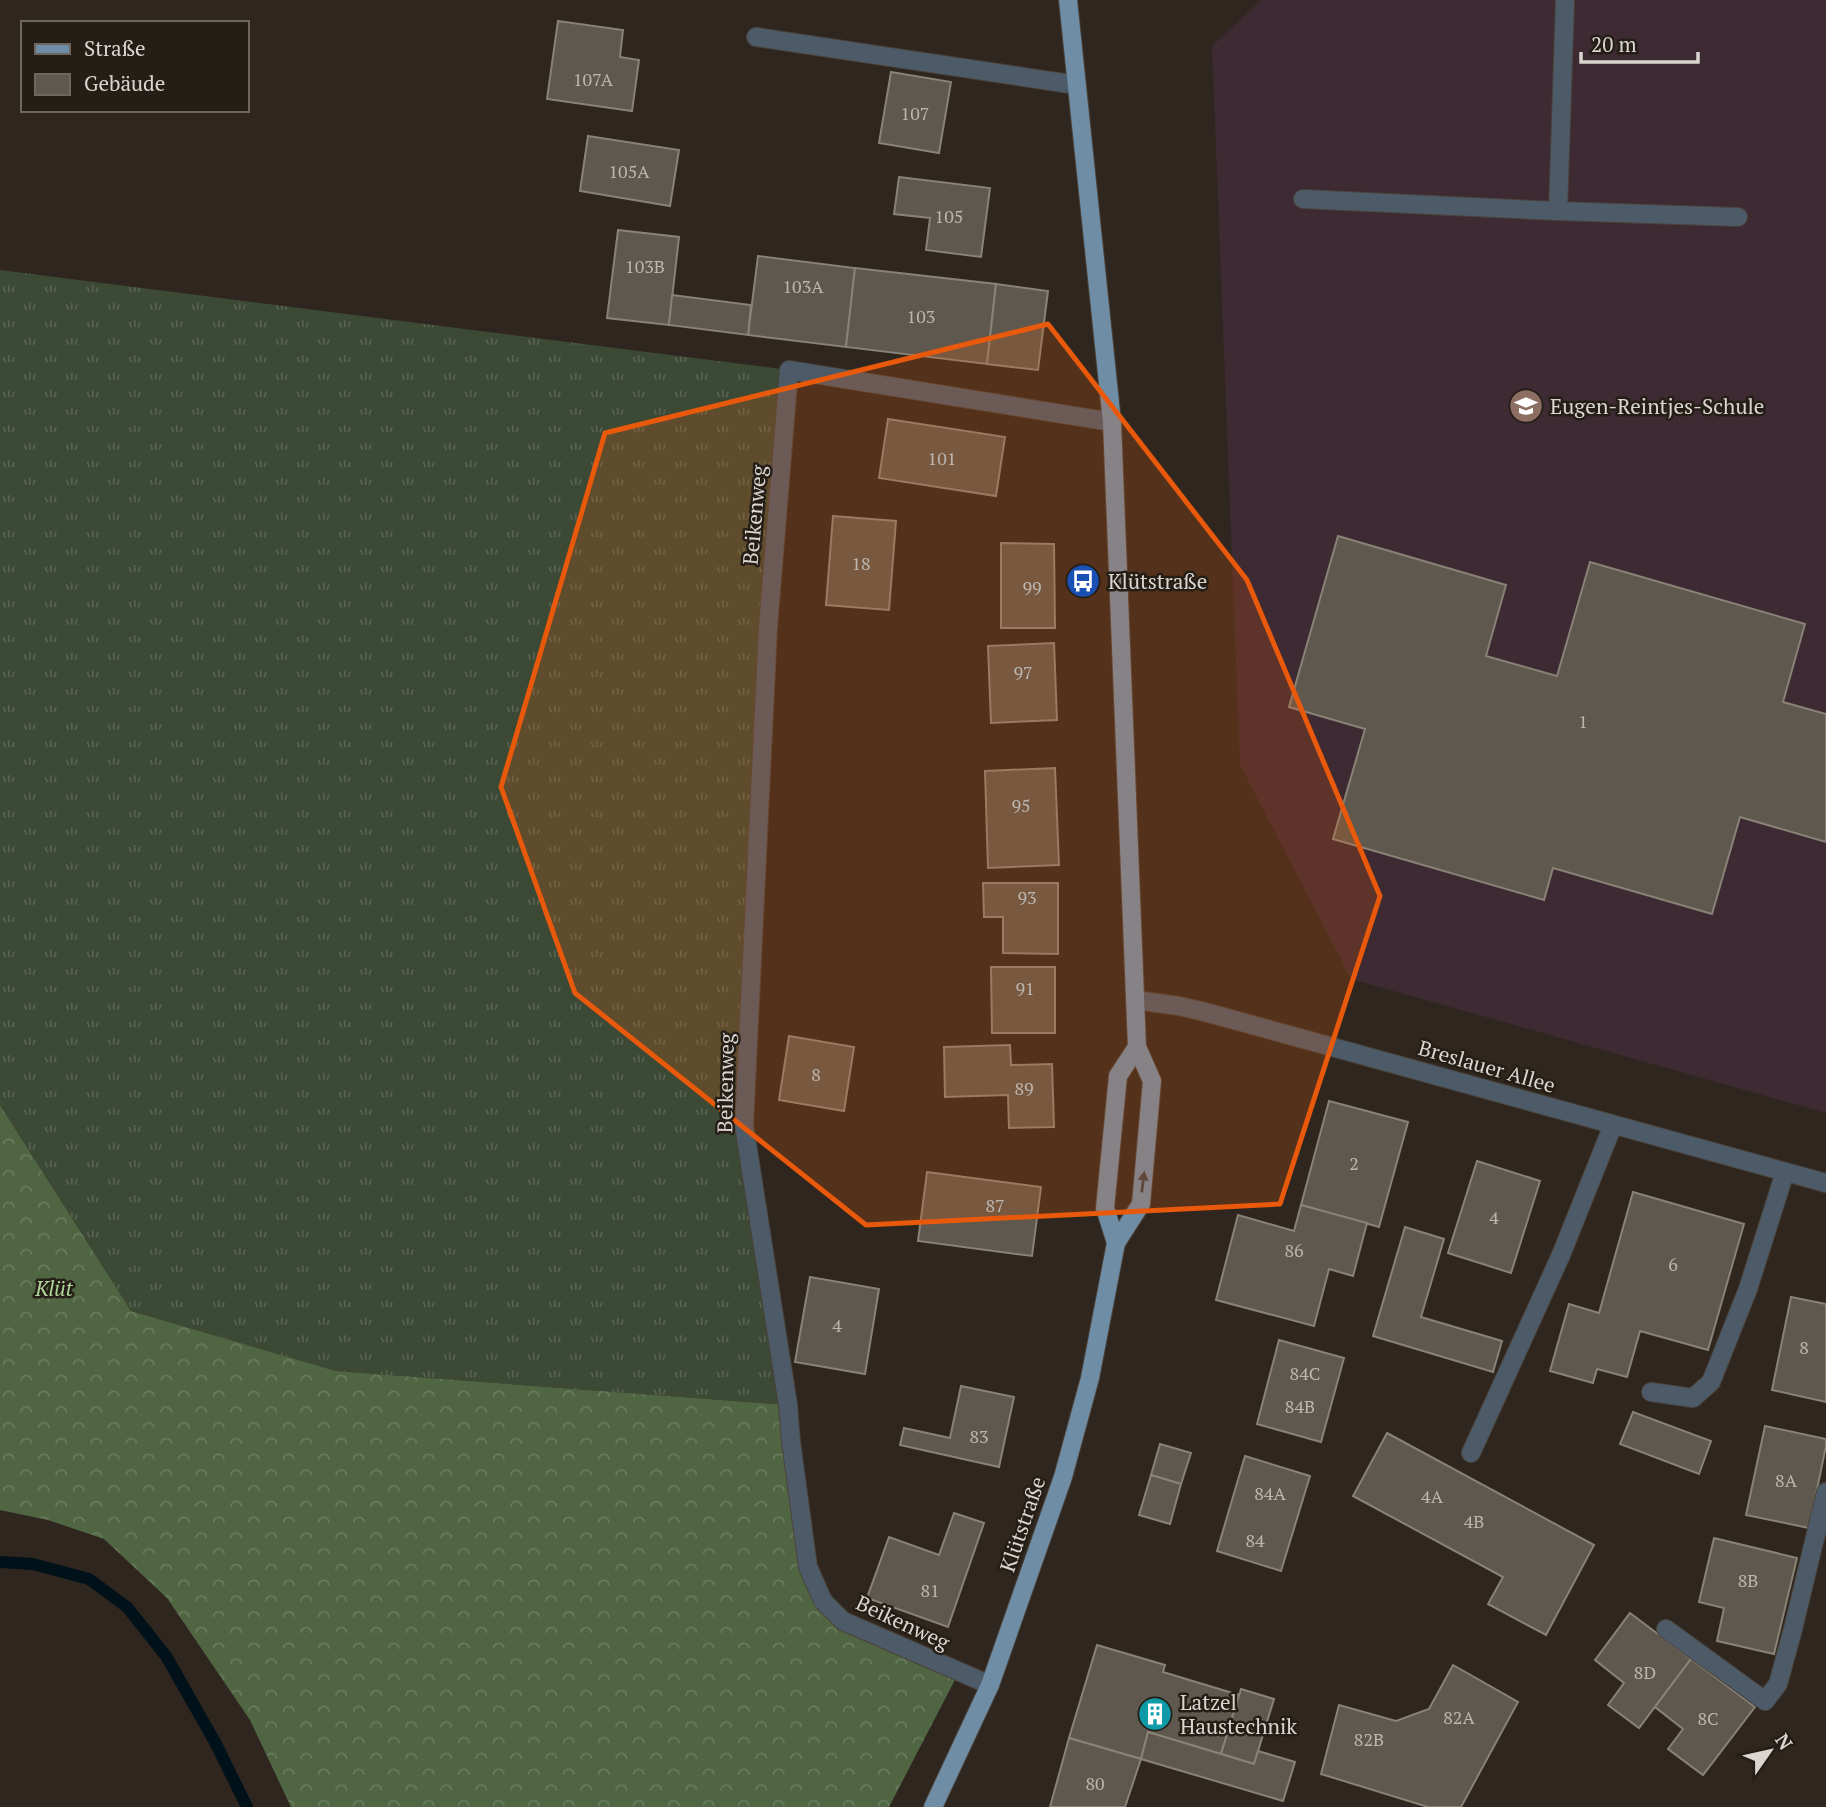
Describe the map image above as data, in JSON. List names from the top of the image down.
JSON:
{
  "streets": {
    "main road": ["Klütstraße"],
    "street": ["Beikenweg", "Breslauer Allee"]
  },
  "crossings": [
    ["Beikenweg", "Klütstraße"],
    ["Breslauer Allee", "Klütstraße"]
  ],
  "parks": ["Klüt"],
  "places": {
    "school or university": ["Eugen-Reintjes-Schule"],
    "bus stop": ["Klütstraße"],
    "building": ["Latzel Haustechnik"]
  },
  "house_numbers": [
    "107A",
    "107",
    "105A",
    "105",
    "103B",
    "103A",
    "103",
    "101",
    "18",
    "99",
    "97",
    "1",
    "95",
    "93",
    "91",
    "8",
    "89",
    "2",
    "87",
    "4",
    "86",
    "6",
    "4",
    "8",
    "84C",
    "84B",
    "83",
    "8A",
    "84A",
    "4A",
    "4B",
    "84",
    "8B",
    "81",
    "8D",
    "82A",
    "8C",
    "82B",
    "80"
  ],
  "legend": ["Straße", "Gebäude"],
  "scale_bar": "20 m",
  "north": "top right"
}
